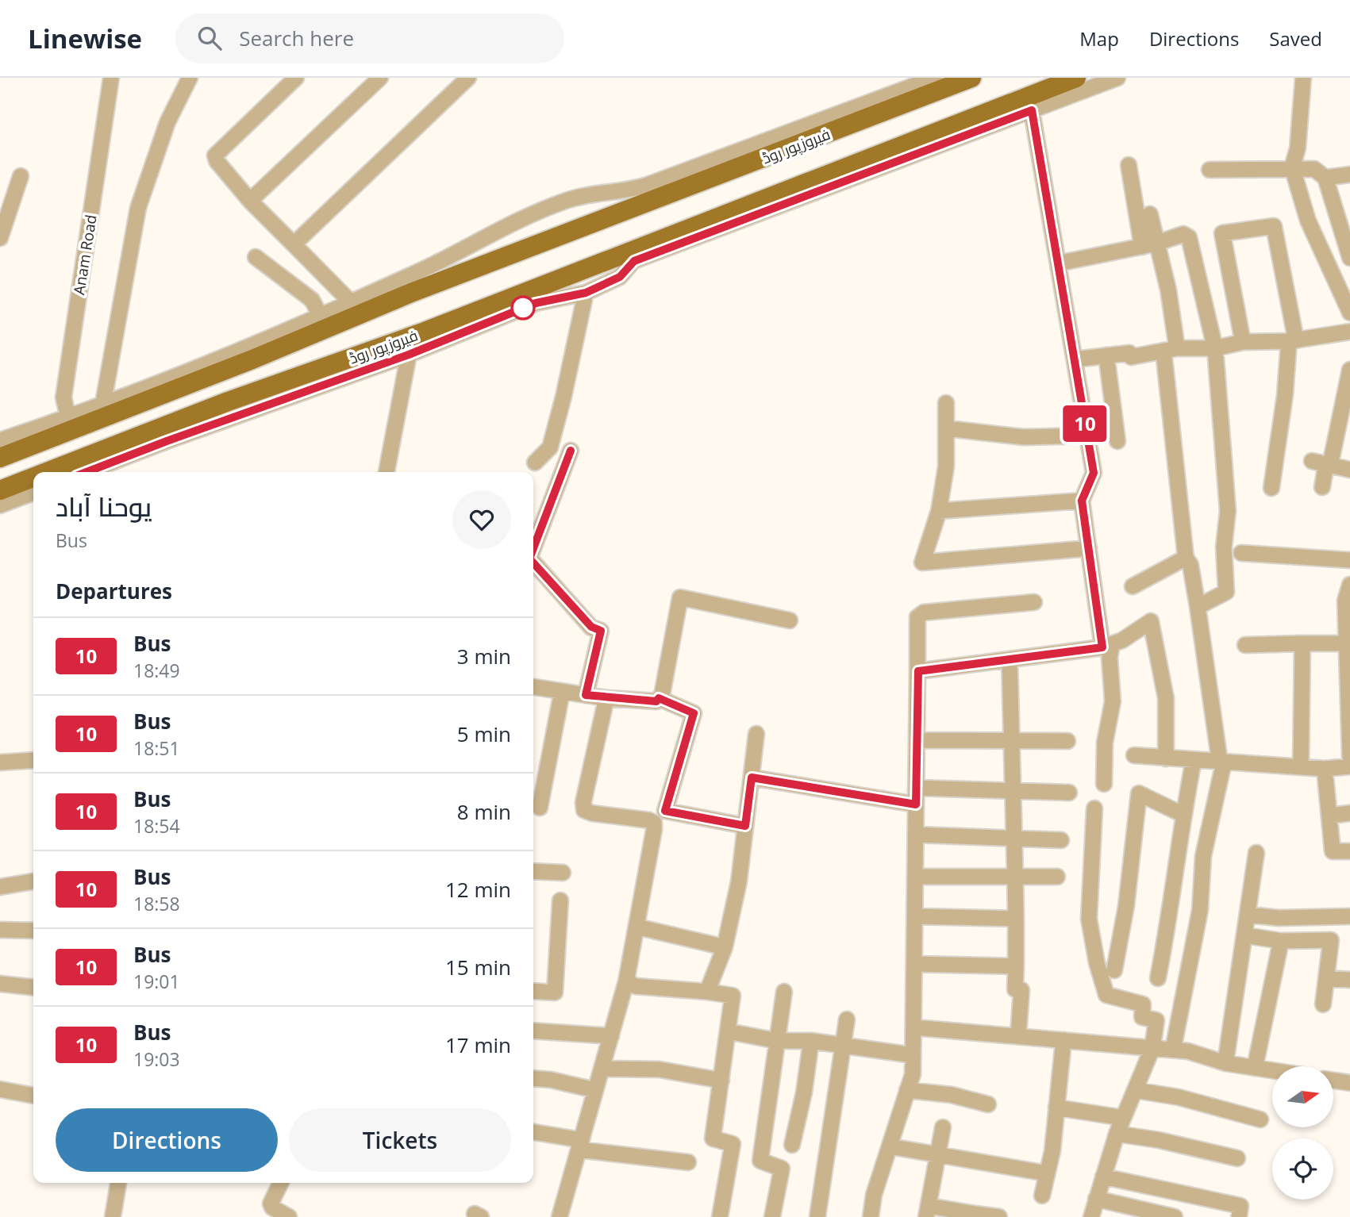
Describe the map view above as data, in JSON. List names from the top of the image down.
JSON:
{
  "streets": {
    "main road": ["فیروزپور روڈ"],
    "street": ["Anam Road"]
  },
  "crossings": [
    ["فیروزپور روڈ", "Anam Road"]
  ],
  "lines": ["bus line 10"],
  "north": "right",
  "page": {
    "header": "Linewise",
    "search": "Search here",
    "nav": ["Map", "Directions", "Saved"],
    "on_map": "10",
    "heading": [
      ["یوحنا آباد", "Bus"],
      "Departures"
    ],
    "list": [
      {
        "mark": "10",
        "name": "Bus",
        "note": "18:49",
        "value": "3 min"
      },
      {
        "mark": "10",
        "name": "Bus",
        "note": "18:51",
        "value": "5 min"
      },
      {
        "mark": "10",
        "name": "Bus",
        "note": "18:54",
        "value": "8 min"
      },
      {
        "mark": "10",
        "name": "Bus",
        "note": "18:58",
        "value": "12 min"
      },
      {
        "mark": "10",
        "name": "Bus",
        "note": "19:01",
        "value": "15 min"
      },
      {
        "mark": "10",
        "name": "Bus",
        "note": "19:03",
        "value": "17 min"
      }
    ],
    "buttons": ["Directions", "Tickets"]
  }
}
